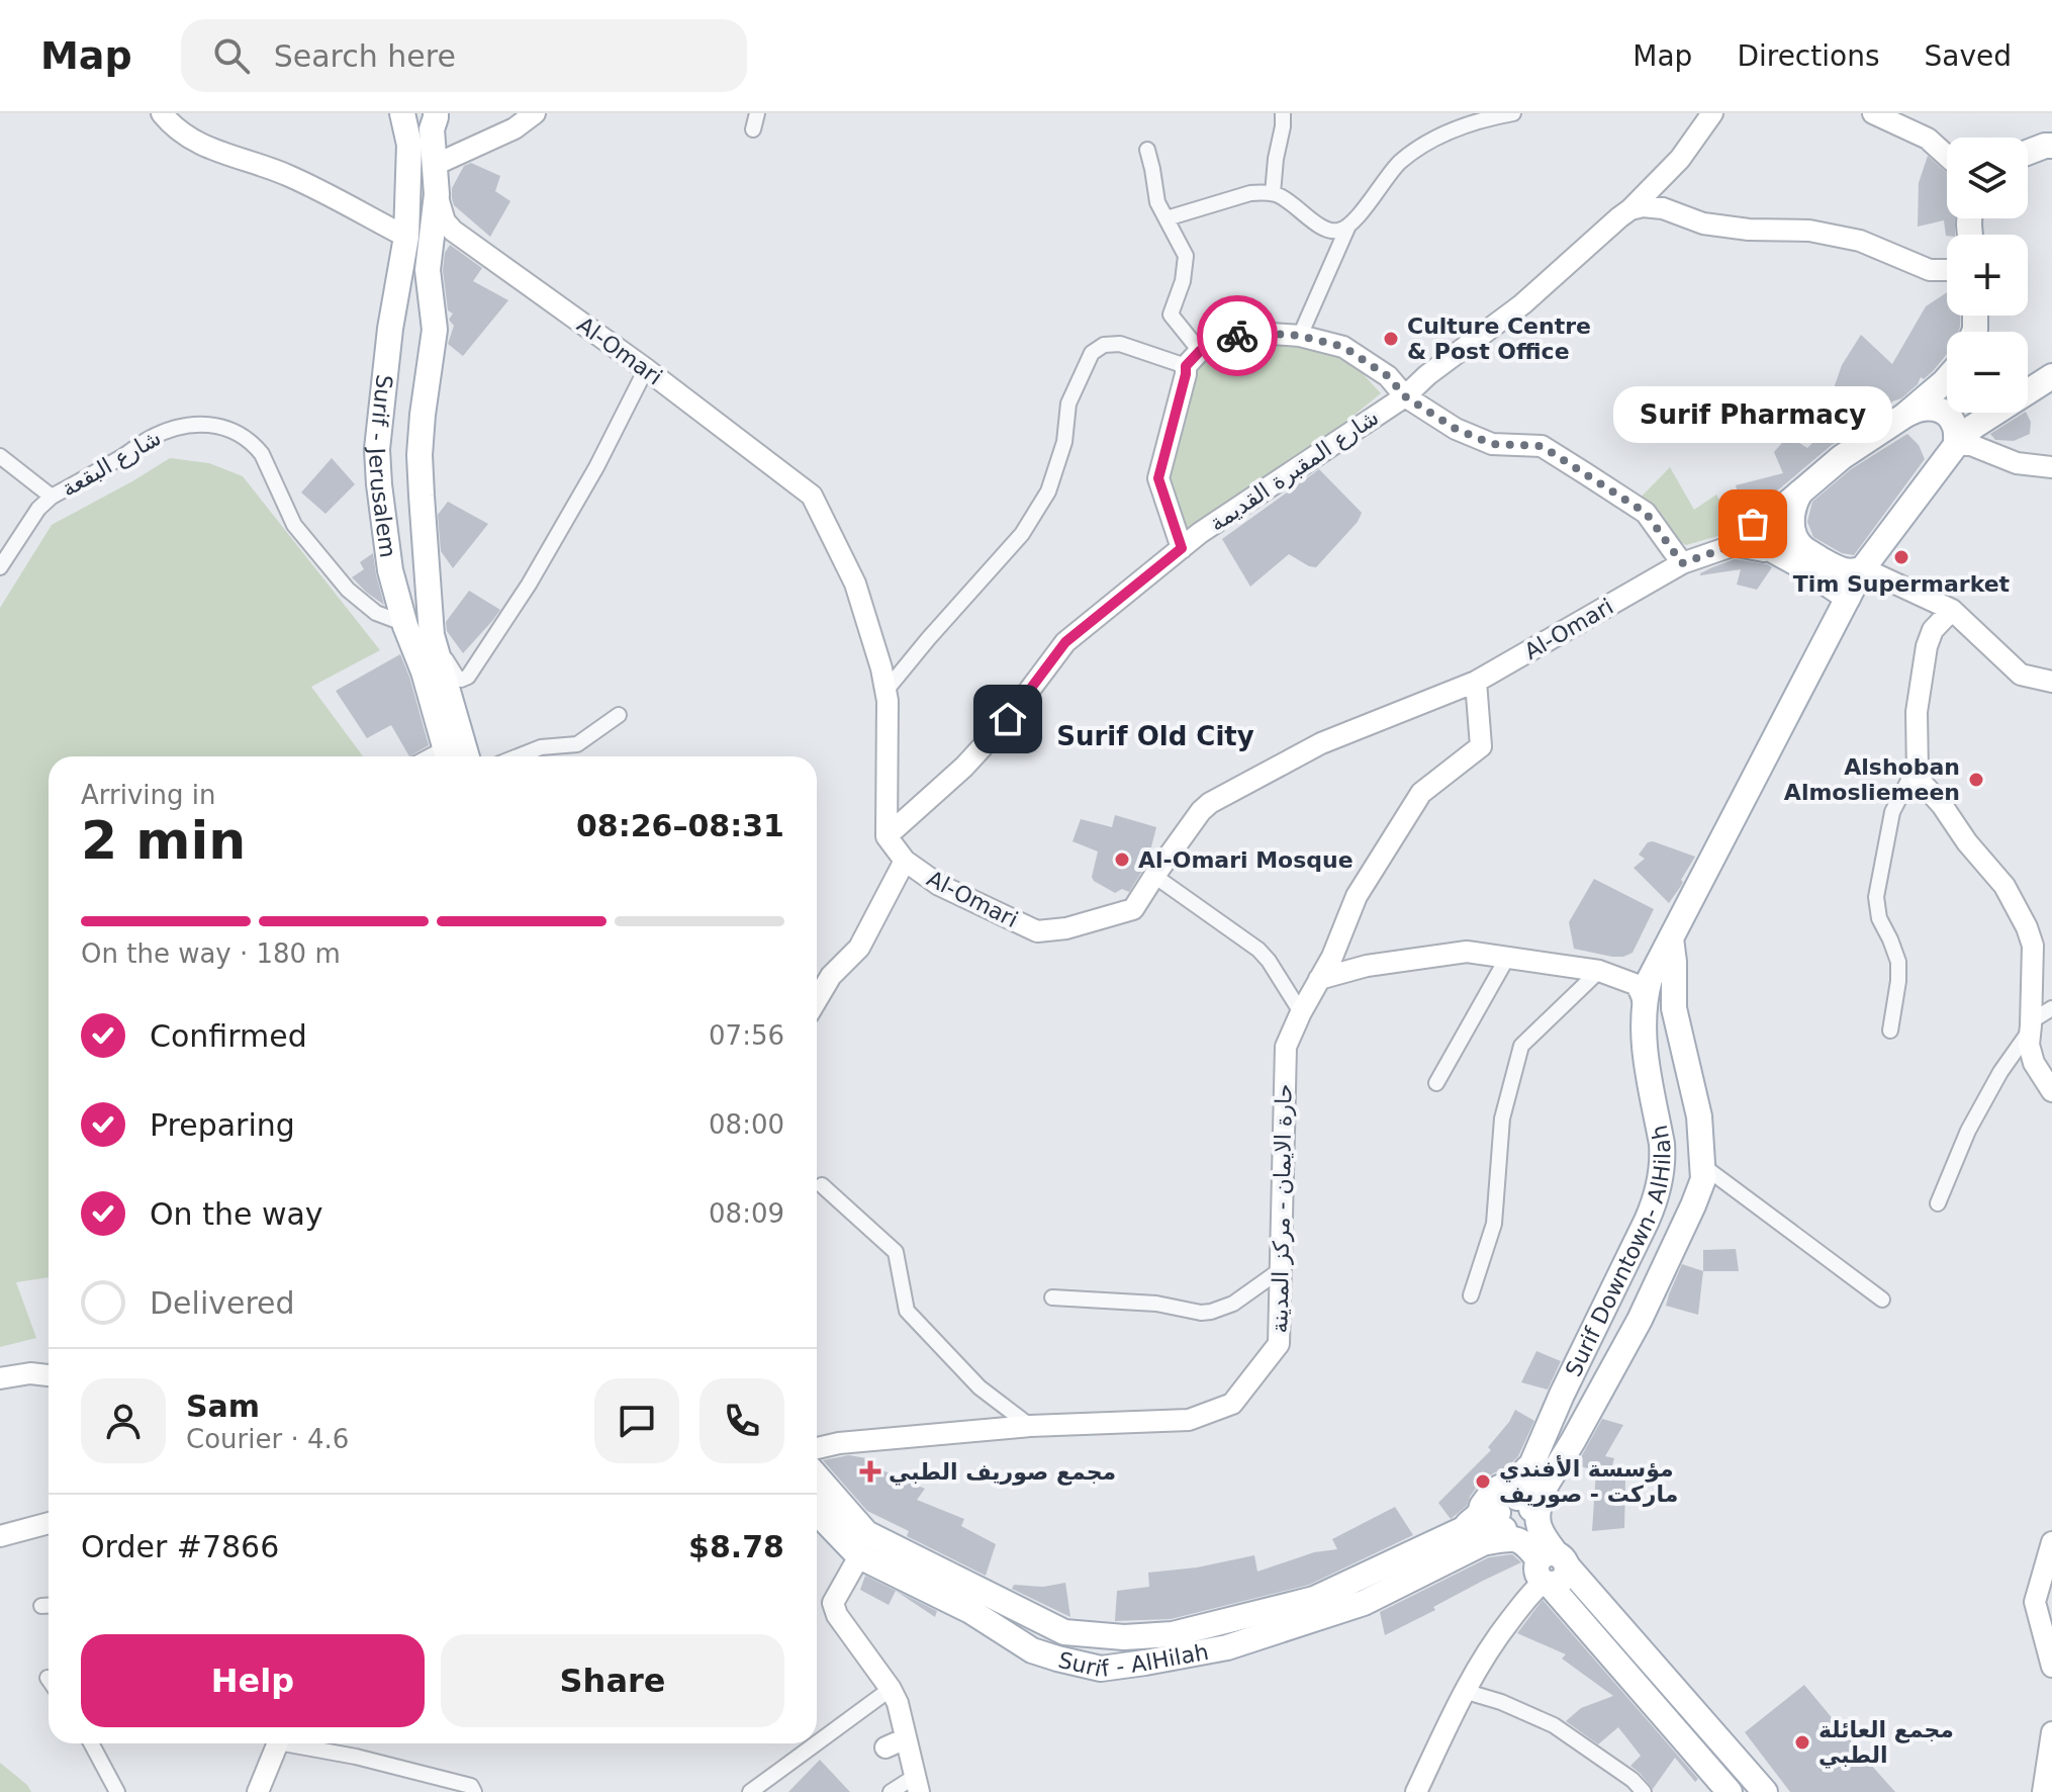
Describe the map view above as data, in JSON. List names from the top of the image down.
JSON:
{
  "streets": {
    "main road": ["Surif - Jerusalem", "Surif Downtown- AlHilah", "Surif - AlHilah"],
    "street": [
      "Al-Omari",
      "شارع البقعة",
      "شارع المقبرة القديمة",
      "حارة الايمان - مركز المدينة"
    ]
  },
  "crossings": [
    ["Al-Omari", "Surif - Jerusalem"],
    ["Al-Omari", "شارع المقبرة القديمة"],
    ["Al-Omari", "حارة الايمان - مركز المدينة"],
    ["شارع البقعة", "Surif - Jerusalem"],
    ["Surif Downtown- AlHilah", "Surif - AlHilah"]
  ],
  "districts": ["Surif Old City"],
  "places": {
    "other": [
      "Culture Centre & Post Office",
      "Surif Pharmacy",
      "Tim Supermarket",
      "Alshoban Almosliemeen",
      "Al-Omari Mosque",
      "مؤسسة الأفندي ماركت - صوريف",
      "مجمع العائلة الطبي"
    ],
    "health": ["مجمع صوريف الطبي"]
  },
  "page": {
    "header": "Map",
    "search": "Search here",
    "nav": ["Map", "Directions", "Saved"],
    "map_buttons": ["+", "−"],
    "bubble": "Surif Pharmacy",
    "heading": ["2 min", "Arriving in", "08:26–08:31"],
    "panel": [
      "Sam",
      "Courier · 4.6",
      "Order #7866",
      "$8.78"
    ],
    "bar": "On the way · 180 m",
    "list": [
      ["Confirmed", "07:56"],
      ["Preparing", "08:00"],
      ["On the way", "08:09"],
      "Delivered"
    ],
    "buttons": ["Help", "Share"]
  }
}
